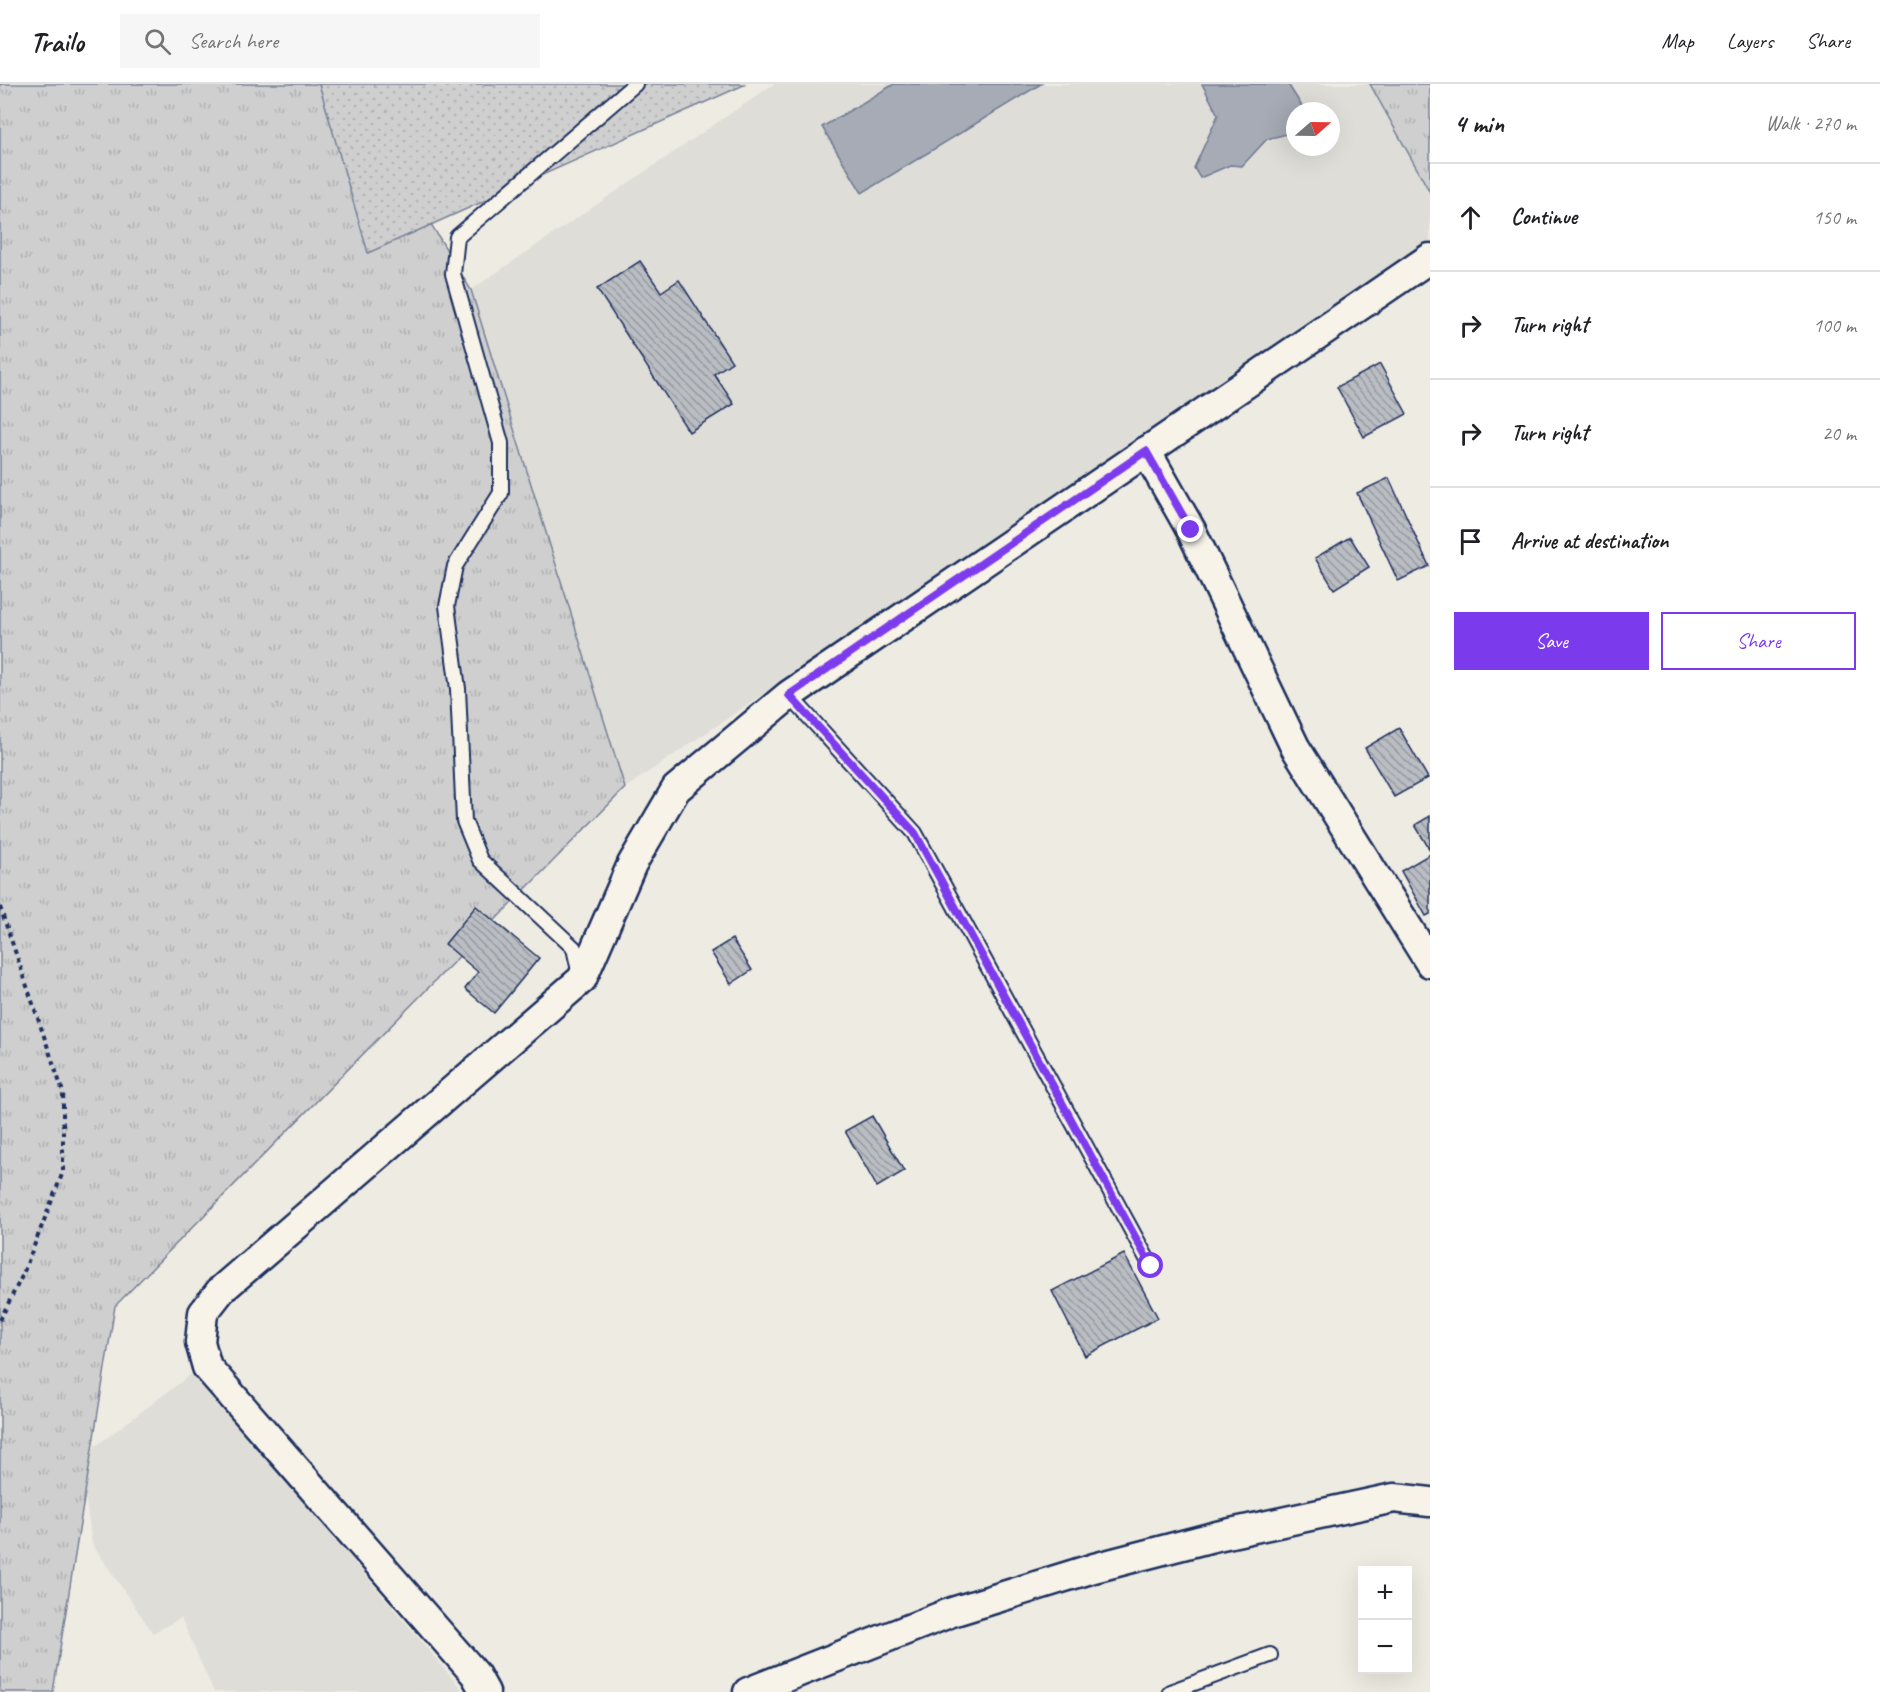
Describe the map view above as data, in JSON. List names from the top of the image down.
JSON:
{
  "north": "right",
  "page": {
    "header": "Trailo",
    "search": "Search here",
    "nav": ["Map", "Layers", "Share"],
    "heading": ["4 min", "Walk · 270 m"],
    "list": [
      ["Continue", "150 m"],
      ["Turn right", "100 m"],
      ["Turn right", "20 m"],
      "Arrive at destination"
    ],
    "buttons": ["Save", "Share"],
    "map_buttons": ["+", "−"]
  }
}
